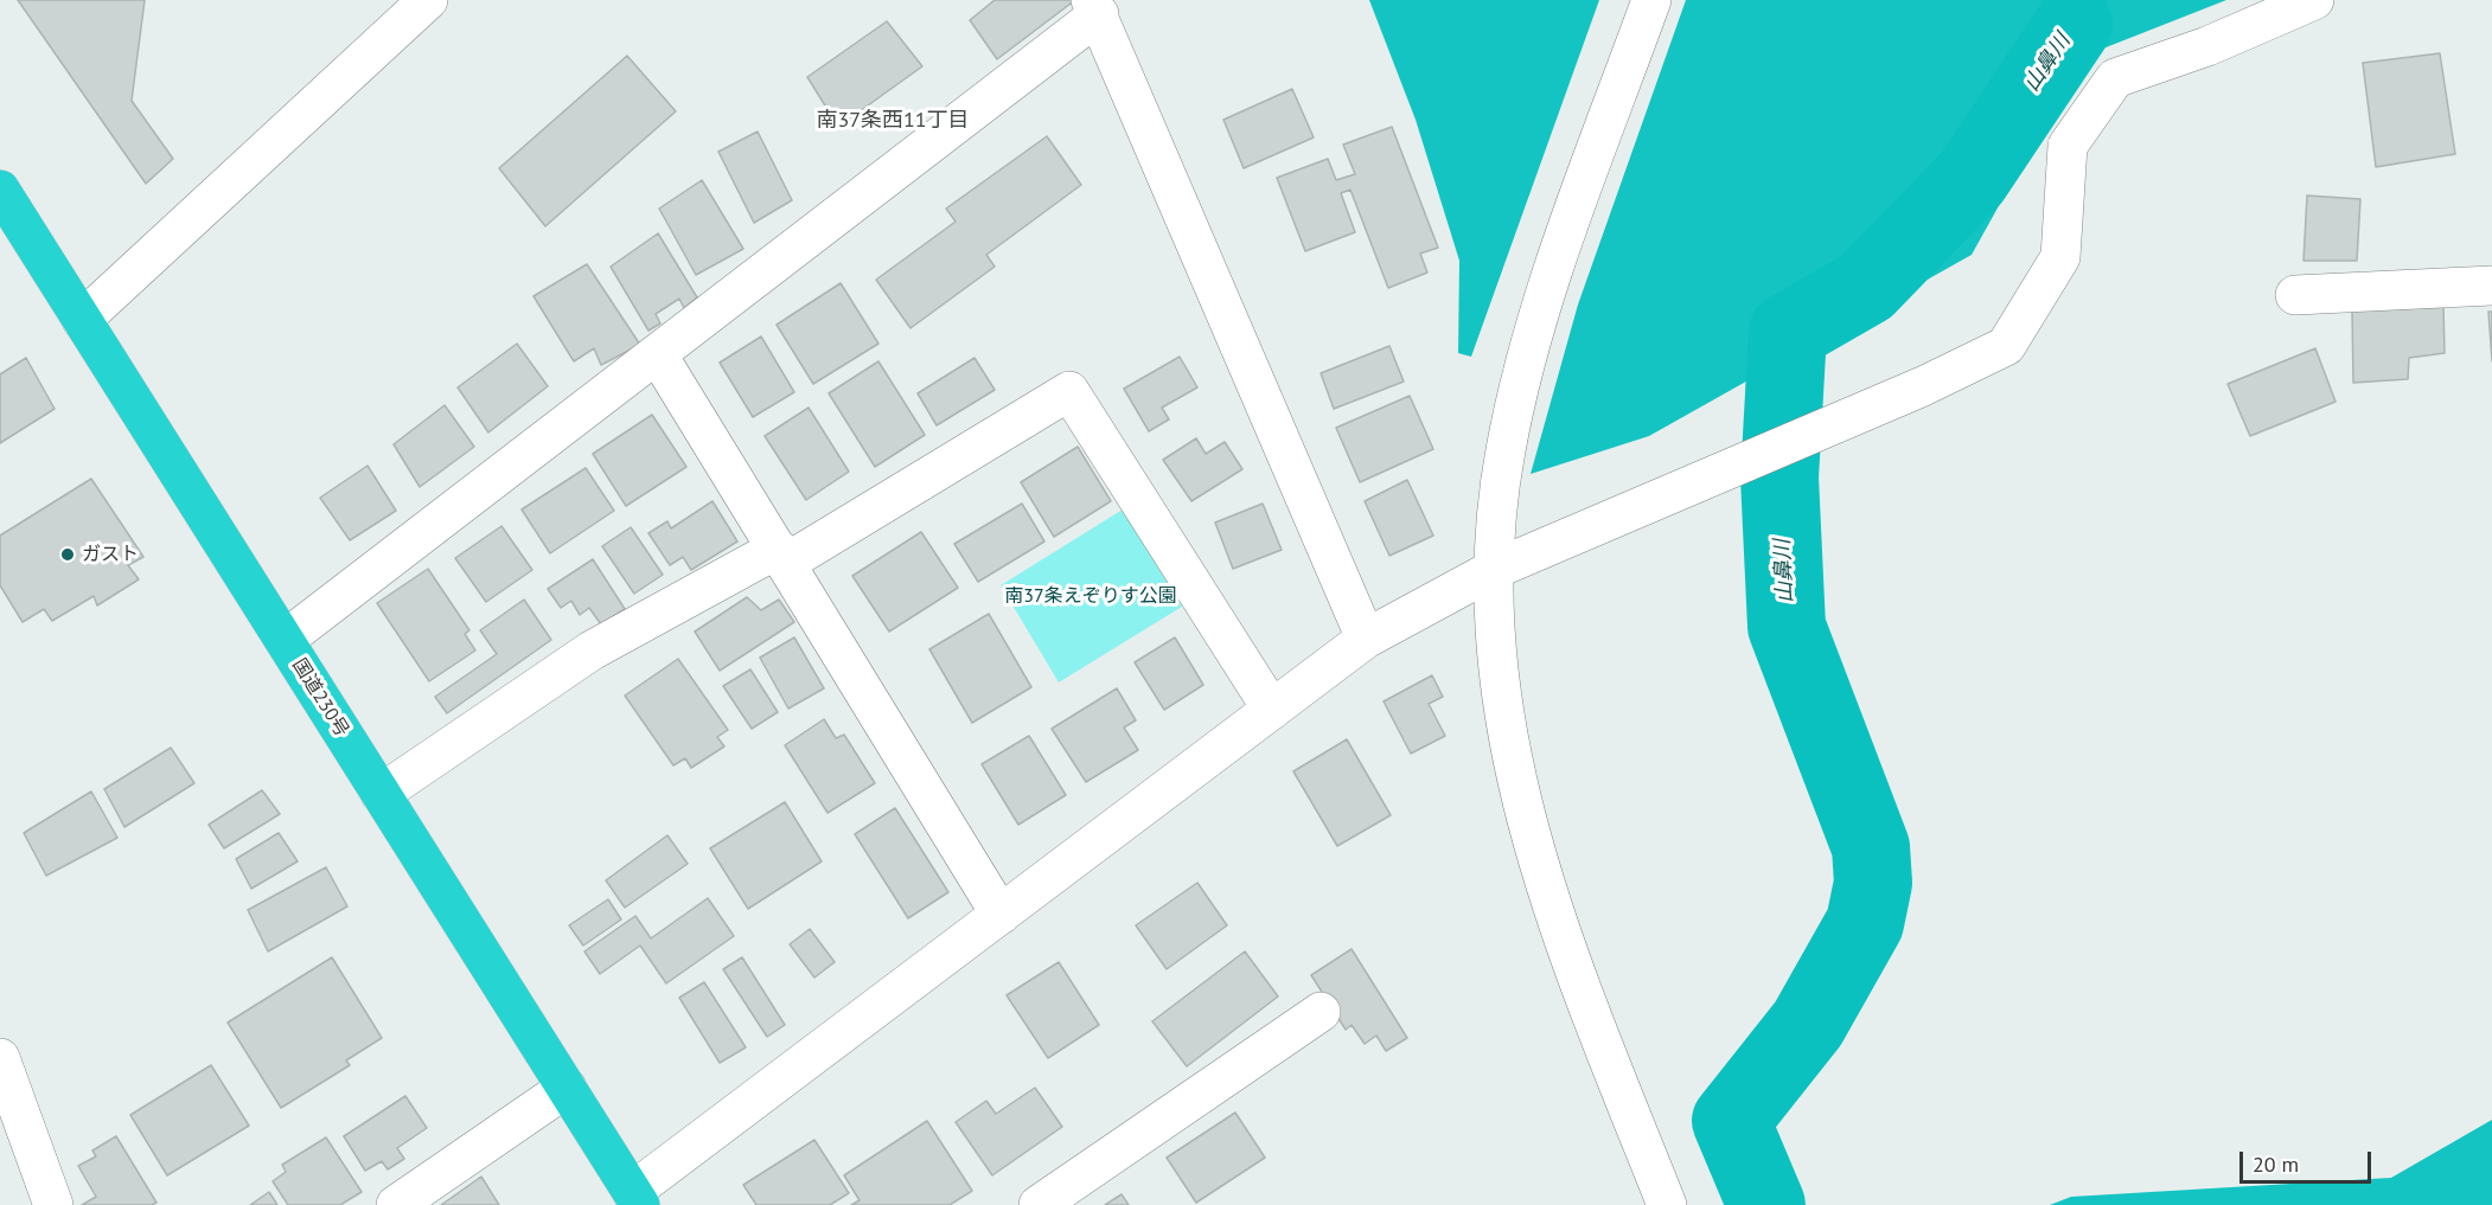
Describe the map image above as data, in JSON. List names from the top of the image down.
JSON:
{
  "streets": {
    "highway": ["国道230号"]
  },
  "districts": ["南37条西11丁目"],
  "water": ["山鼻川"],
  "parks": ["南37条えぞりす公園"],
  "places": ["ガスト"],
  "scale_bar": "20 m"
}
